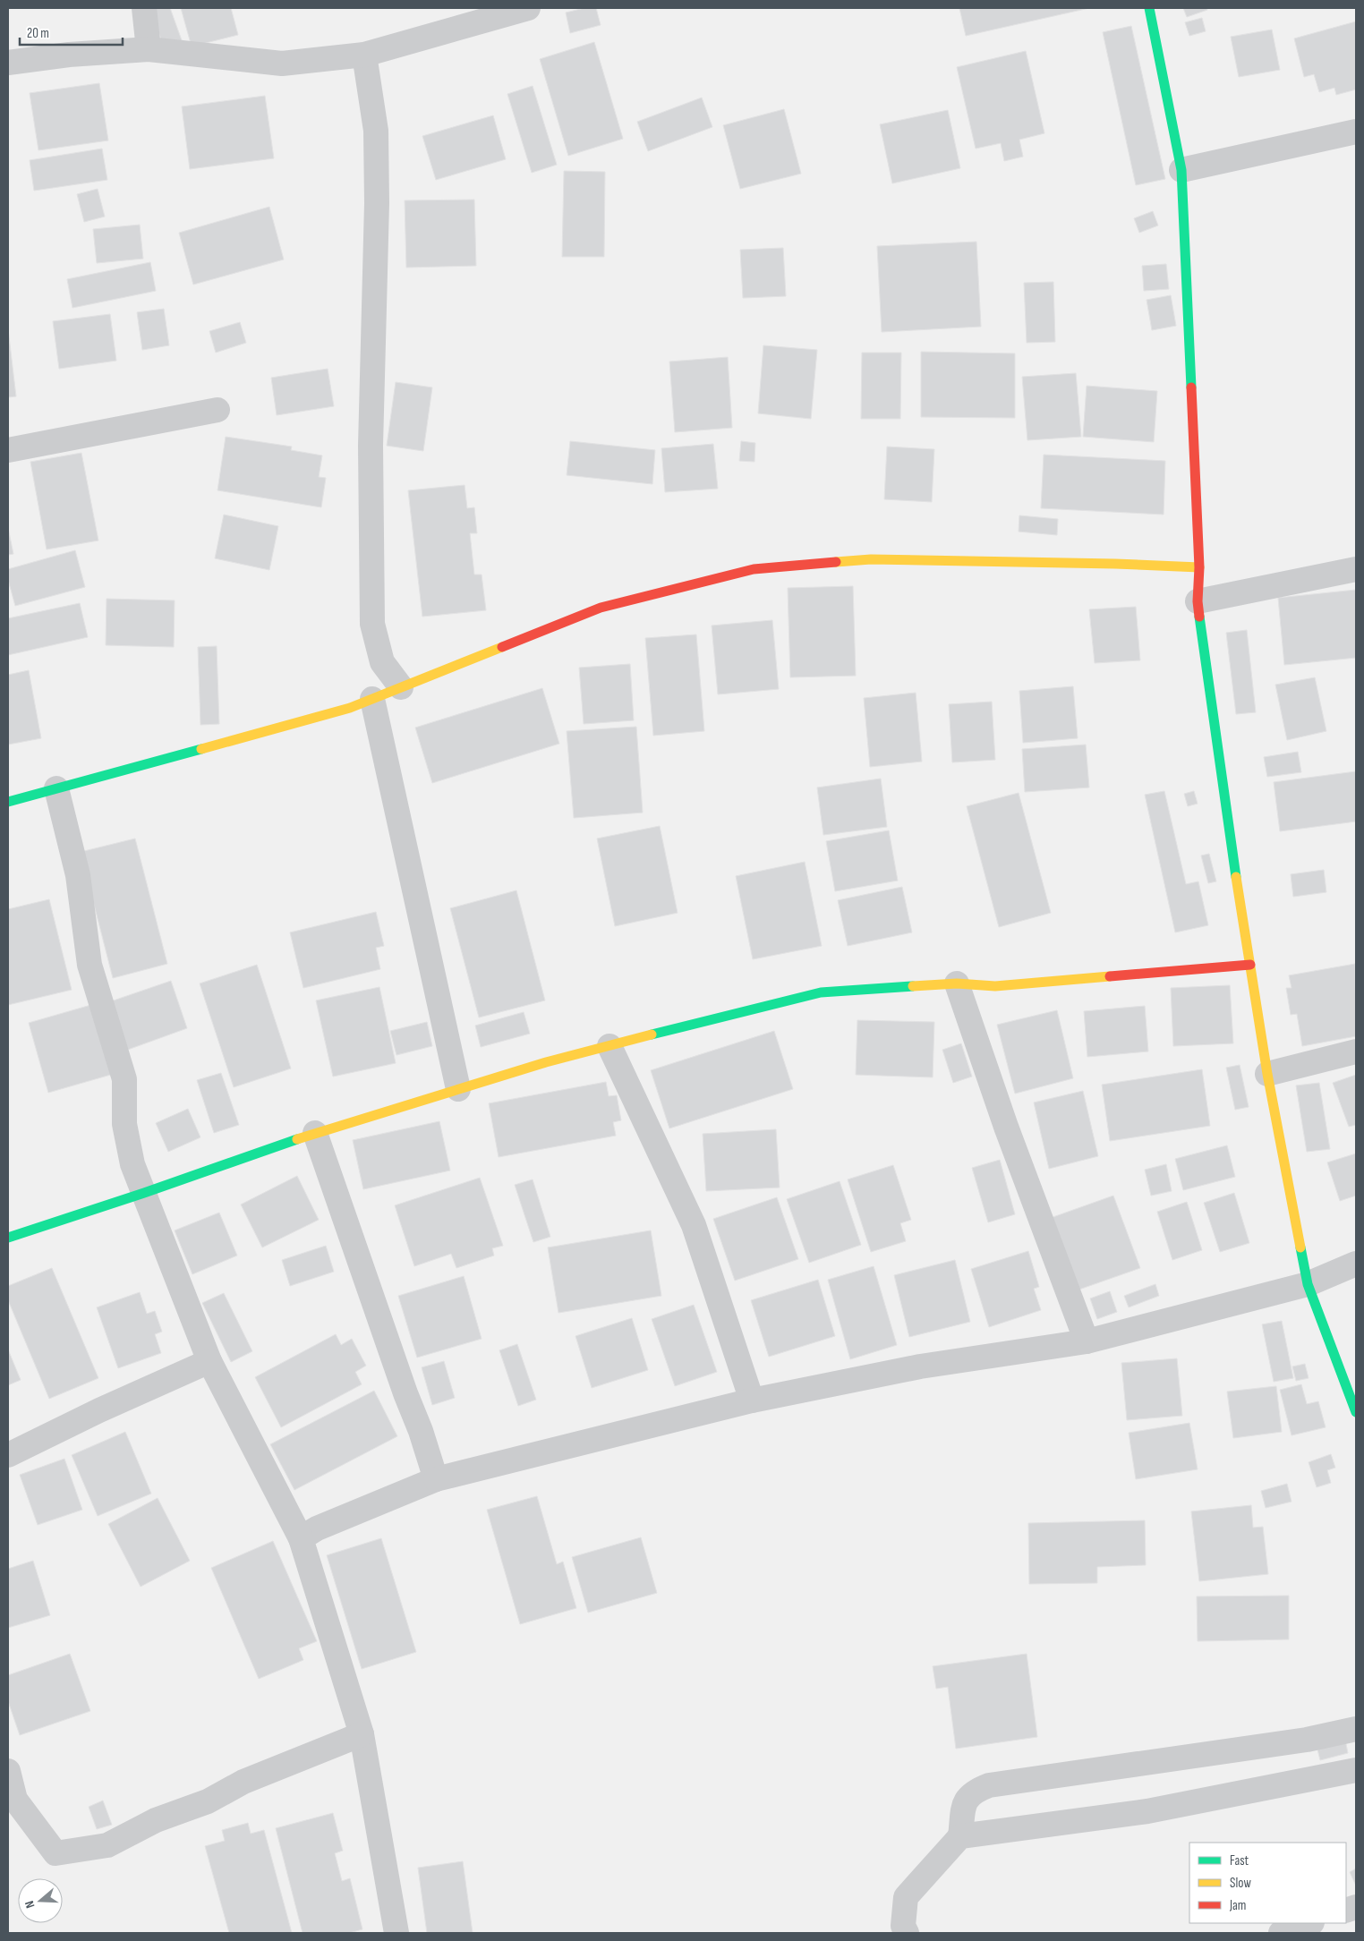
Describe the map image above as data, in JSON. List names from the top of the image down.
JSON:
{
  "legend": ["Fast", "Slow", "Jam"],
  "scale_bar": "20 m",
  "north": "left"
}
